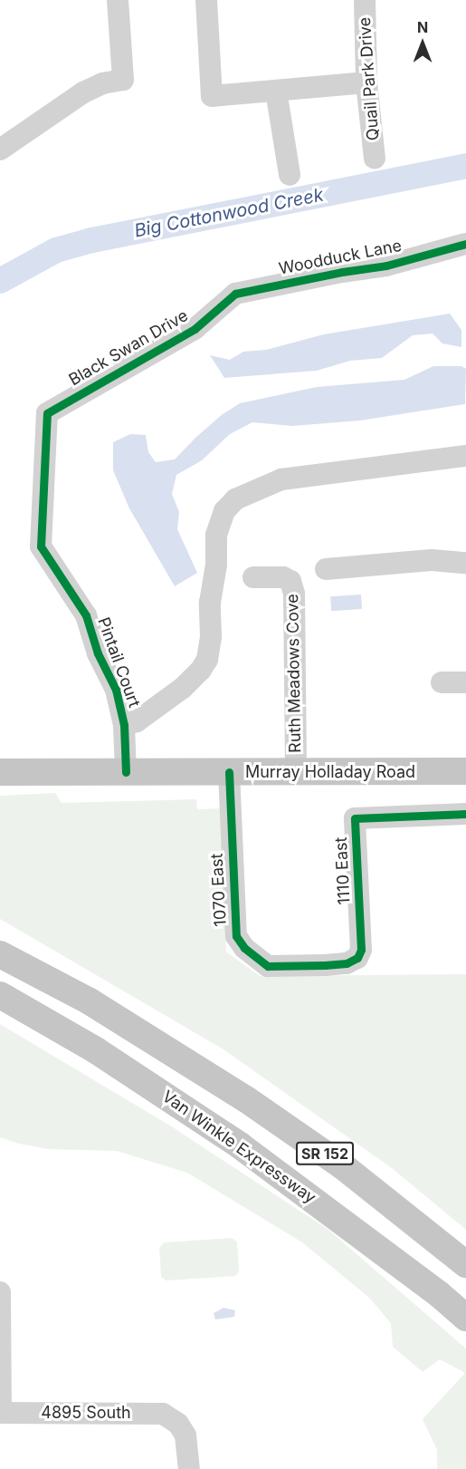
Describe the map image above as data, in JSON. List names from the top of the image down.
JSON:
{
  "streets": {
    "main road": ["Murray Holladay Road", "Van Winkle Expressway", "SR 152"],
    "street": [
      "Quail Park Drive",
      "Woodduck Lane",
      "Black Swan Drive",
      "Pintail Court",
      "Ruth Meadows Cove",
      "1110 East",
      "1070 East",
      "4895 South"
    ]
  },
  "crossings": [
    ["Woodduck Lane", "Black Swan Drive"],
    ["Black Swan Drive", "Pintail Court"],
    ["Pintail Court", "Murray Holladay Road"],
    ["Ruth Meadows Cove", "Murray Holladay Road"],
    ["Murray Holladay Road", "1070 East"],
    ["1110 East", "1070 East"]
  ],
  "water": ["Big Cottonwood Creek"],
  "north": "top"
}
